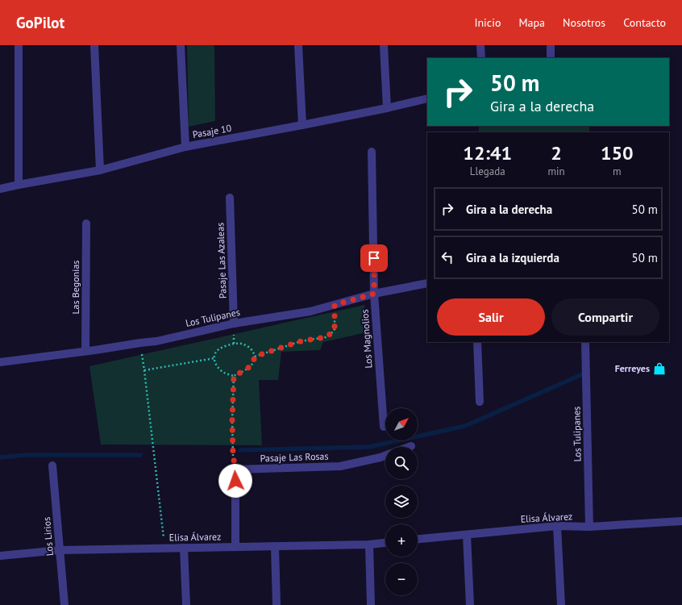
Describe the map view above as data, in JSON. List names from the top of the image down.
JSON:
{
  "streets": {
    "street": [
      "Pasaje 10",
      "Pasaje Las Azaleas",
      "Las Begonias",
      "Los Tulipanes",
      "Los Magnolios",
      "Pasaje Las Rosas",
      "Elisa Álvarez",
      "Los Lirios"
    ]
  },
  "crossings": [
    ["Pasaje Las Azaleas", "Los Tulipanes"],
    ["Las Begonias", "Los Tulipanes"],
    ["Los Tulipanes", "Los Magnolios"],
    ["Los Tulipanes", "Elisa Álvarez"],
    ["Elisa Álvarez", "Los Lirios"]
  ],
  "places": {
    "shop": ["Ferreyes"]
  },
  "north": "top right",
  "page": {
    "header": "GoPilot",
    "nav": [
      "Inicio",
      "Mapa",
      "Nosotros",
      "Contacto"
    ],
    "turn": ["50 m", "Gira a la derecha"],
    "eta": [
      "12:41",
      "Llegada",
      "2",
      "min",
      "150",
      "m"
    ],
    "list": [
      {
        "name": "Gira a la derecha",
        "value": "50 m"
      },
      {
        "name": "Gira a la izquierda",
        "value": "50 m"
      }
    ],
    "buttons": ["Salir", "Compartir"],
    "map_buttons": ["+", "−"]
  }
}
